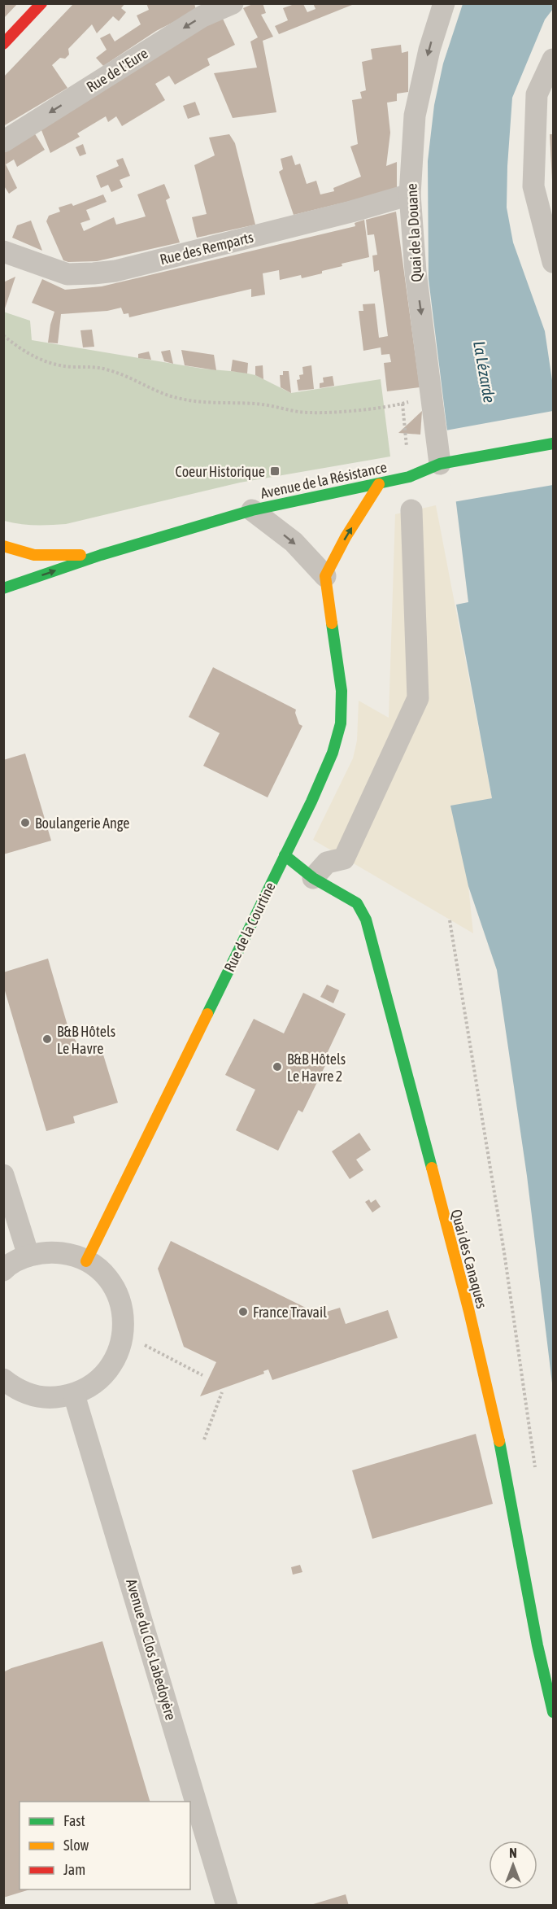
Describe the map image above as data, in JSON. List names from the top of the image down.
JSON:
{
  "streets": {
    "street": [
      "Rue de l'Eure",
      "Quai de la Douane",
      "Rue des Remparts",
      "Avenue de la Résistance",
      "Rue de la Courtine",
      "Quai des Canaques",
      "Avenue du Clos Labedoyère"
    ]
  },
  "crossings": [
    ["Quai de la Douane", "Rue des Remparts"],
    ["Quai de la Douane", "Avenue de la Résistance"],
    ["Rue de la Courtine", "Quai des Canaques"]
  ],
  "one_way": ["Rue de l'Eure"],
  "water": ["La Lézarde"],
  "places": {
    "transit": ["Coeur Historique"],
    "other": [
      "Boulangerie Ange",
      "B&B Hôtels Le Havre",
      "B&B Hôtels Le Havre 2",
      "France Travail"
    ]
  },
  "legend": ["Fast", "Slow", "Jam"],
  "north": "top"
}
